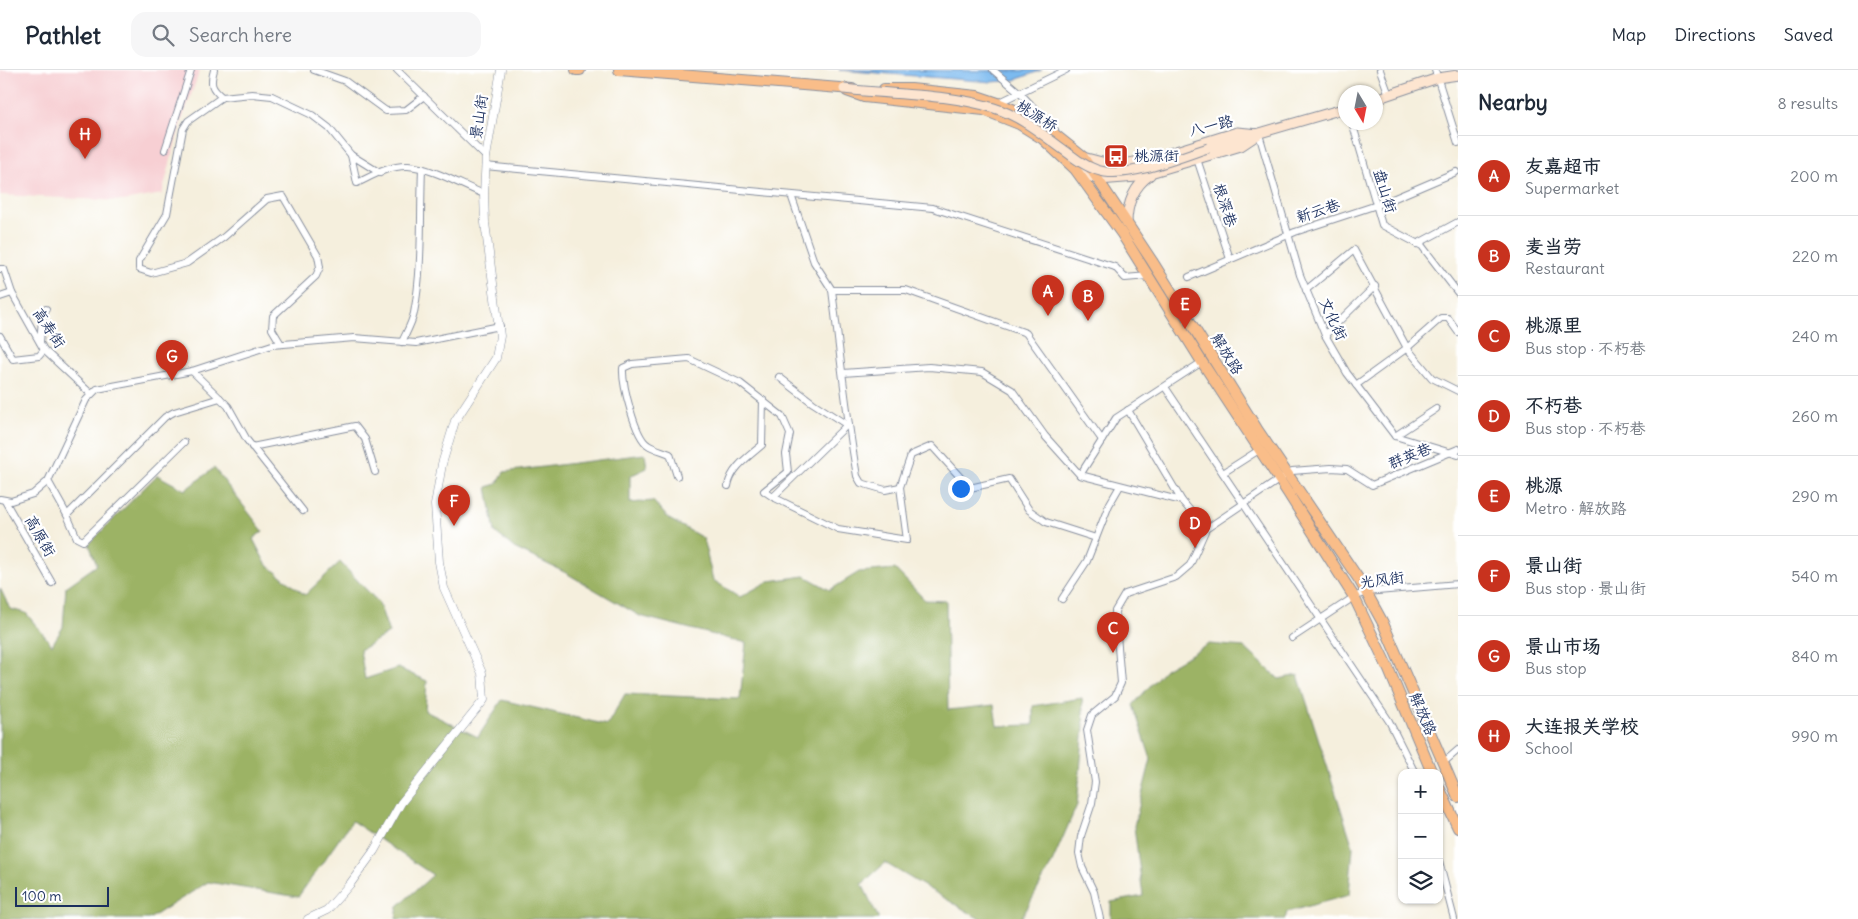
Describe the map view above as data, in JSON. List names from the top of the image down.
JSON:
{
  "streets": {
    "main road": ["桃源桥", "八一路", "解放路"],
    "street": [
      "景山街",
      "盘山街",
      "根深巷",
      "新云巷",
      "文化街",
      "高寿街",
      "群英巷",
      "高原街",
      "光风街"
    ]
  },
  "crossings": [
    ["桃源桥", "八一路"],
    ["桃源桥", "文化街"],
    ["桃源桥", "解放路"],
    ["八一路", "文化街"],
    ["八一路", "解放路"],
    ["盘山街", "新云巷"],
    ["根深巷", "新云巷"],
    ["新云巷", "文化街"],
    ["解放路", "群英巷"],
    ["解放路", "光风街"]
  ],
  "places": {
    "bus stop": ["桃源街"]
  },
  "scale_bar": "100 m",
  "north": "bottom",
  "page": {
    "header": "Pathlet",
    "search": "Search here",
    "nav": ["Map", "Directions", "Saved"],
    "heading": ["Nearby", "8 results"],
    "pins": [
      "H",
      "A",
      "B",
      "E",
      "G",
      "F",
      "D",
      "C"
    ],
    "list": [
      {
        "mark": "A",
        "name": "友嘉超市",
        "note": "Supermarket",
        "value": "200 m"
      },
      {
        "mark": "B",
        "name": "麦当劳",
        "note": "Restaurant",
        "value": "220 m"
      },
      {
        "mark": "C",
        "name": "桃源里",
        "note": "Bus stop · 不朽巷",
        "value": "240 m"
      },
      {
        "mark": "D",
        "name": "不朽巷",
        "note": "Bus stop · 不朽巷",
        "value": "260 m"
      },
      {
        "mark": "E",
        "name": "桃源",
        "note": "Metro · 解放路",
        "value": "290 m"
      },
      {
        "mark": "F",
        "name": "景山街",
        "note": "Bus stop · 景山街",
        "value": "540 m"
      },
      {
        "mark": "G",
        "name": "景山市场",
        "note": "Bus stop",
        "value": "840 m"
      },
      {
        "mark": "H",
        "name": "大连报关学校",
        "note": "School",
        "value": "990 m"
      }
    ],
    "map_buttons": ["+", "−"],
    "scale": "100 m"
  }
}
